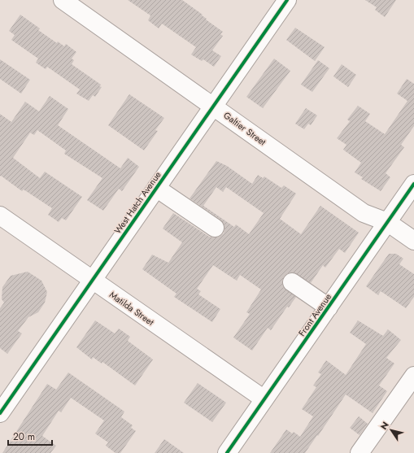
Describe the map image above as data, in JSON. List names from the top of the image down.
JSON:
{
  "streets": {
    "street": [
      "Galtier Street",
      "West Hatch Avenue",
      "Matilda Street",
      "Front Avenue"
    ]
  },
  "crossings": [
    ["Galtier Street", "West Hatch Avenue"],
    ["Galtier Street", "Front Avenue"],
    ["West Hatch Avenue", "Matilda Street"],
    ["Matilda Street", "Front Avenue"]
  ],
  "scale_bar": "20 m",
  "north": "top left"
}
